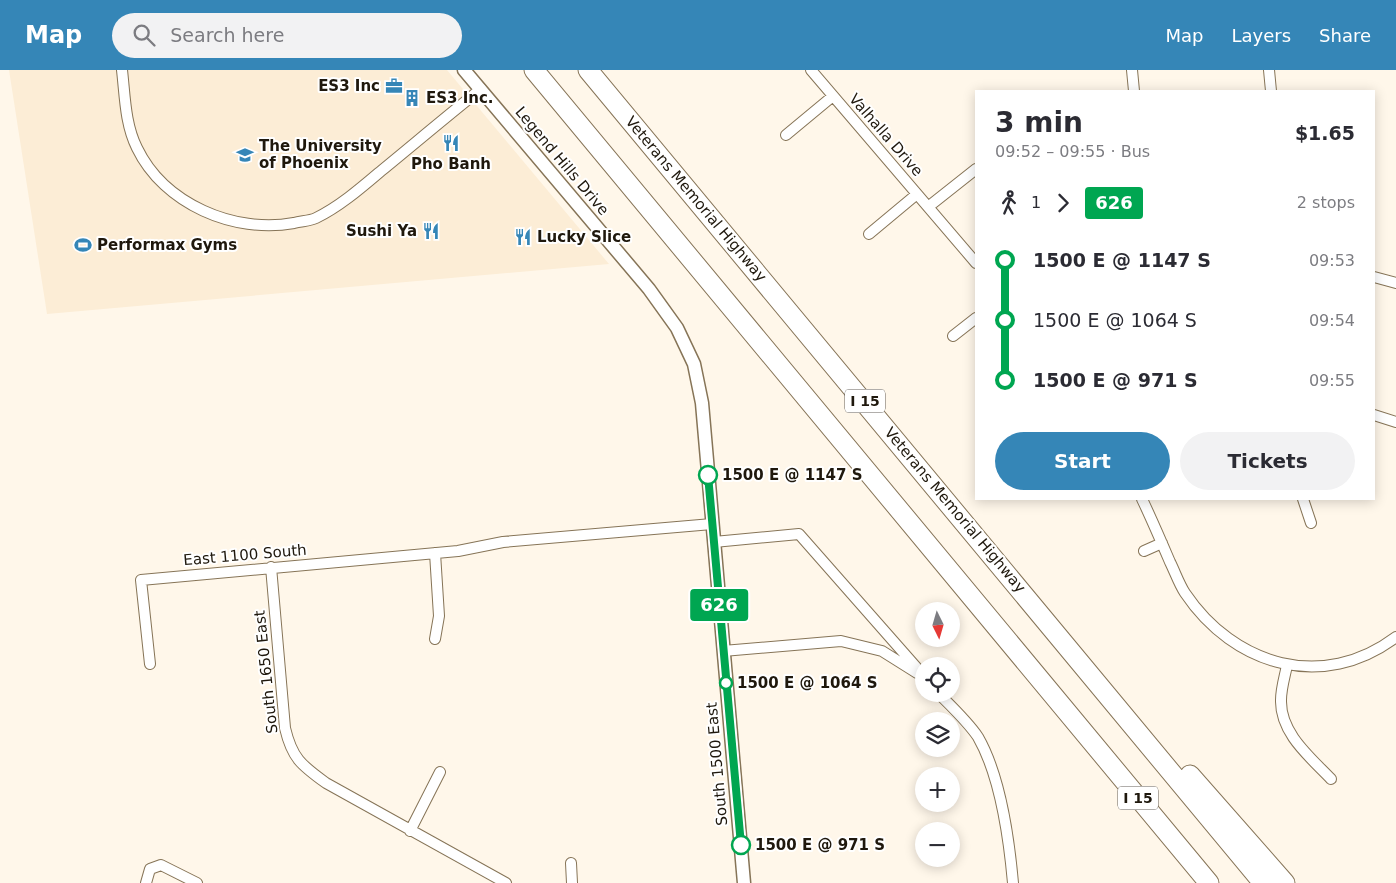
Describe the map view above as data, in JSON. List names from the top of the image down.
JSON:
{
  "streets": {
    "highway": ["Veterans Memorial Highway", "I 15"],
    "street": [
      "Valhalla Drive",
      "Legend Hills Drive",
      "East 1100 South",
      "South 1650 East",
      "South 1500 East"
    ]
  },
  "crossings": [
    ["Legend Hills Drive", "South 1500 East"],
    ["East 1100 South", "South 1650 East"],
    ["East 1100 South", "South 1500 East"]
  ],
  "places": {
    "office": ["ES3 Inc"],
    "building": ["ES3 Inc."],
    "restaurant": ["Pho Banh", "Sushi Ya", "Lucky Slice"],
    "school or university": ["The University of Phoenix"],
    "sports": ["Performax Gyms"],
    "other": ["1500 E @ 1147 S", "1500 E @ 1064 S", "1500 E @ 971 S"]
  },
  "lines": ["bus line 626"],
  "north": "bottom",
  "page": {
    "header": "Map",
    "search": "Search here",
    "nav": ["Map", "Layers", "Share"],
    "on_map": "626",
    "heading": ["3 min", "09:52 – 09:55 · Bus", "$1.65"],
    "legs": ["1", "626", "2 stops"],
    "list": [
      {
        "name": "1500 E @ 1147 S",
        "value": "09:53"
      },
      {
        "name": "1500 E @ 1064 S",
        "value": "09:54"
      },
      {
        "name": "1500 E @ 971 S",
        "value": "09:55"
      }
    ],
    "buttons": ["Start", "Tickets"],
    "map_buttons": ["+", "−"]
  }
}
